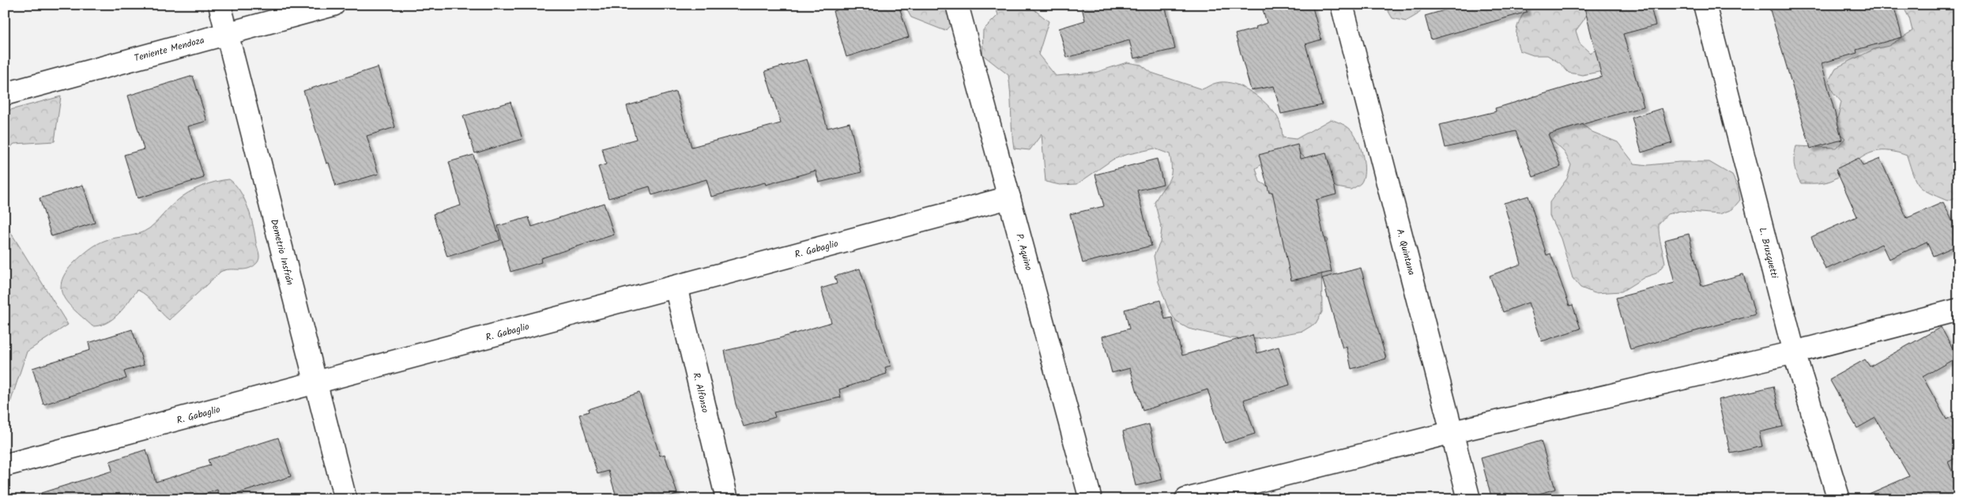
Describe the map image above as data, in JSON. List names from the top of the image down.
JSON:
{
  "streets": {
    "street": [
      "Teniente Mendoza",
      "R. Gabaglio",
      "Demetrio Insfrán",
      "P. Aquino",
      "A. Quintana",
      "L. Brusquetti",
      "R. Alfonso"
    ]
  },
  "crossings": [
    ["Teniente Mendoza", "Demetrio Insfrán"],
    ["R. Gabaglio", "Demetrio Insfrán"],
    ["R. Gabaglio", "P. Aquino"],
    ["R. Gabaglio", "R. Alfonso"]
  ]
}
